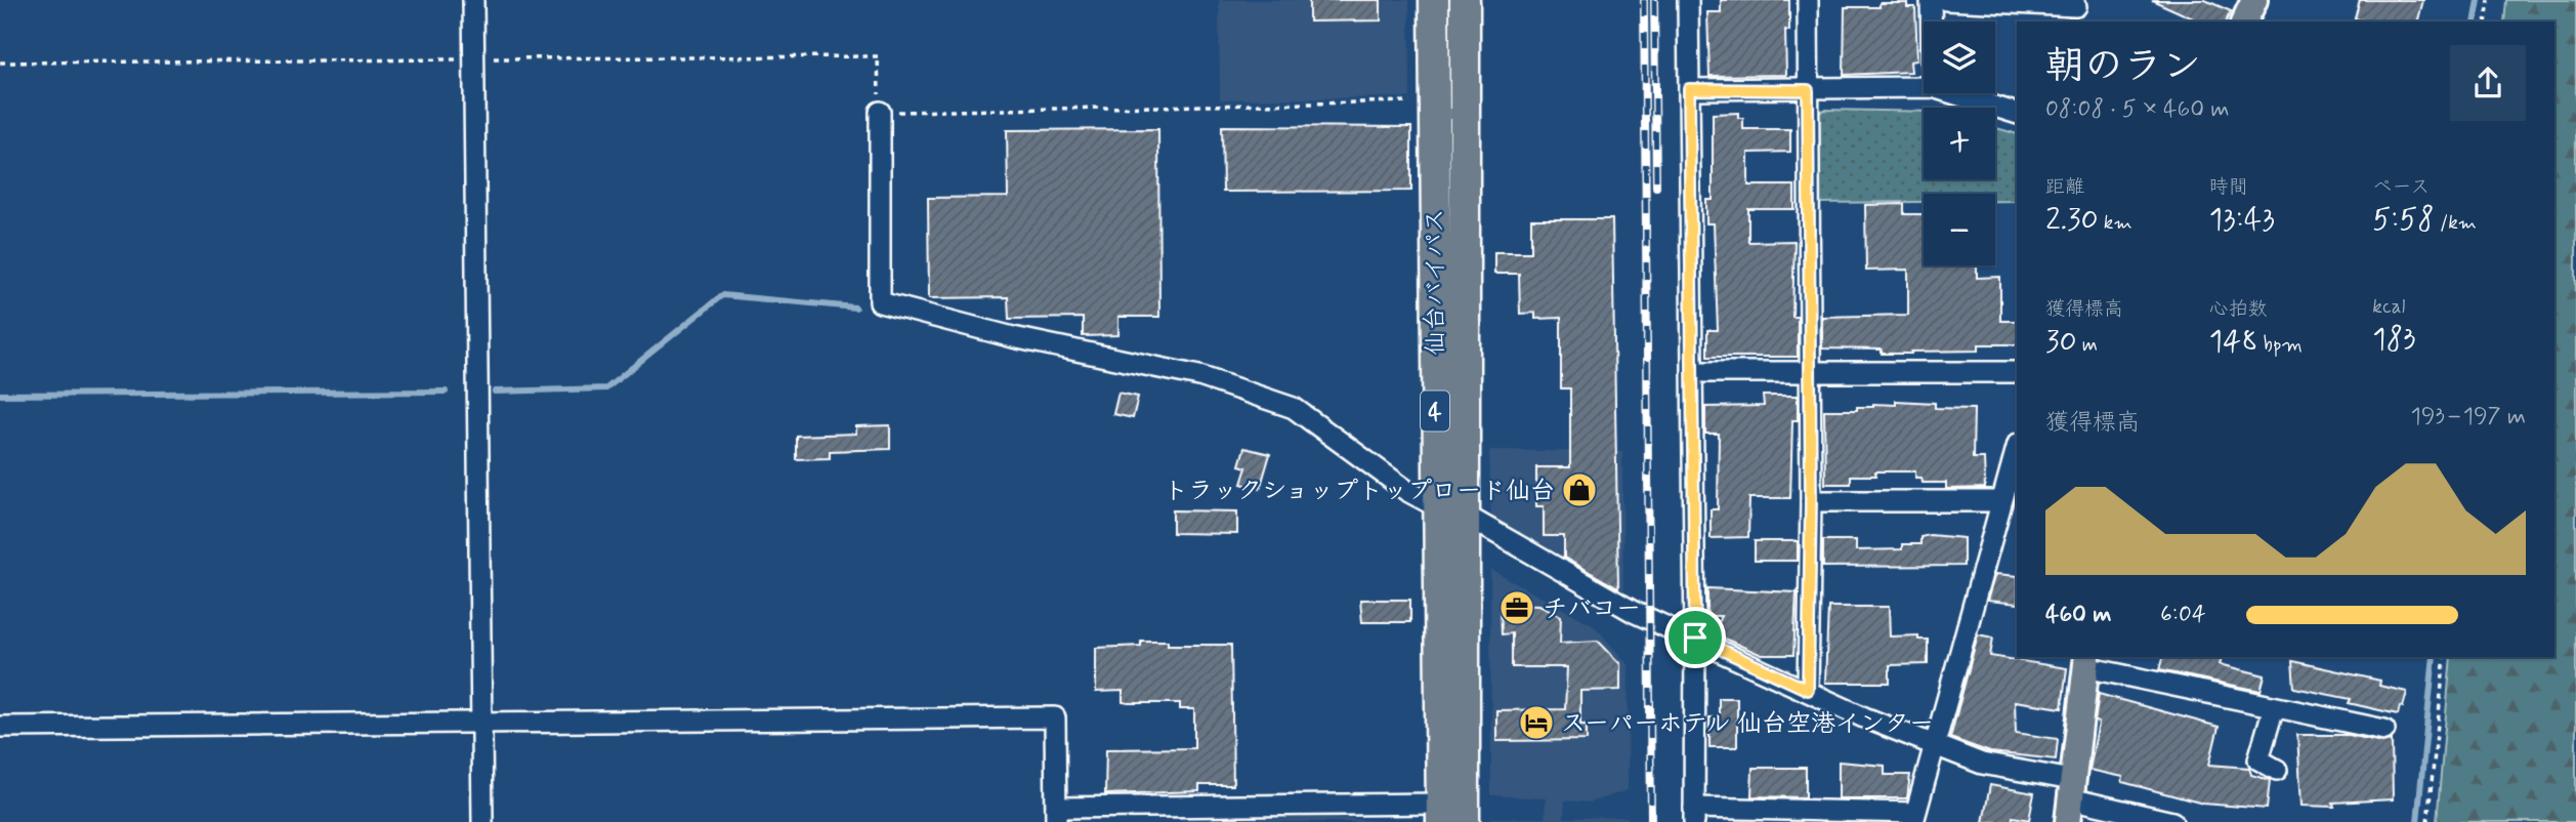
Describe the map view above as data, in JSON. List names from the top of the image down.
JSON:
{
  "streets": {
    "highway": ["仙台バイパス", "4"]
  },
  "places": {
    "shop": ["トラックショップトップロード仙台"],
    "office": ["チバコー"],
    "hotel": ["スーパーホテル 仙台空港インター"]
  },
  "page": {
    "map_buttons": ["+", "−"],
    "heading": ["朝のラン", "08:08 · 5 × 460 m"],
    "stats": [
      ["距離", "2.30 km"],
      ["時間", "13:43"],
      ["ペース", "5:58 /km"],
      ["獲得標高", "30 m"],
      ["心拍数", "148 bpm"],
      ["kcal", "183"]
    ],
    "chart": ["獲得標高", "193–197 m"],
    "list": [
      {
        "name": "460 m",
        "note": "6:04"
      }
    ]
  }
}
